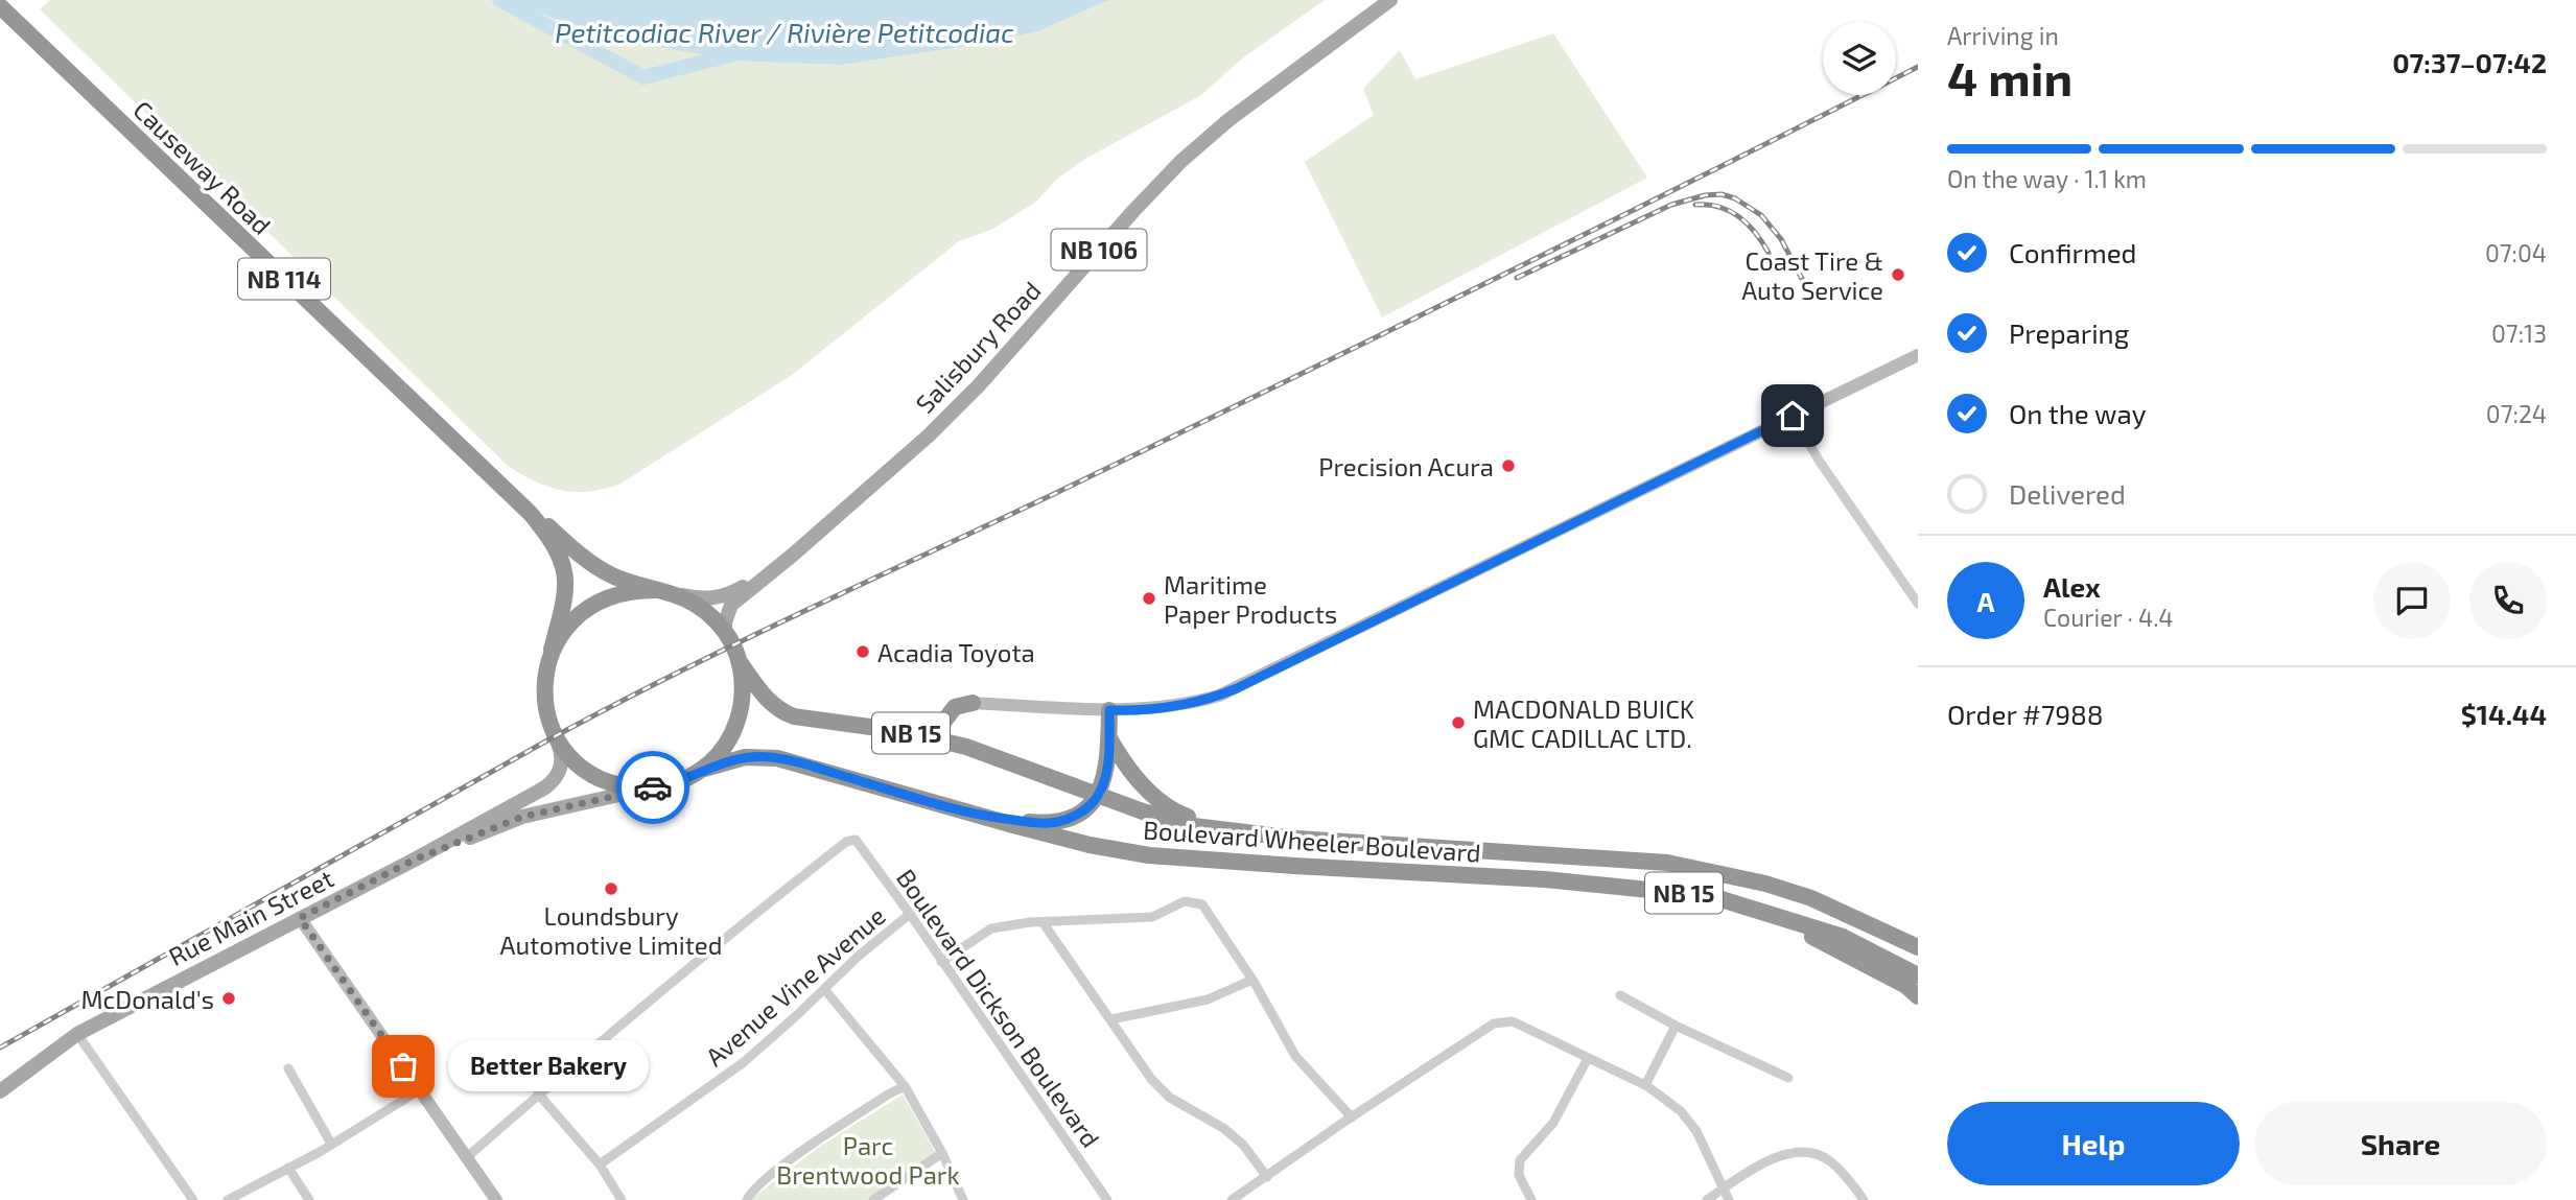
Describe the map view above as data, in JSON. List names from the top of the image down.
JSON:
{
  "streets": {
    "highway": [
      "Causeway Road",
      "NB 114",
      "NB 15",
      "Boulevard Wheeler Boulevard"
    ],
    "main road": ["NB 106", "Salisbury Road", "Rue Main Street"],
    "street": ["Avenue Vine Avenue", "Boulevard Dickson Boulevard"]
  },
  "crossings": [
    ["Causeway Road", "Salisbury Road"],
    ["Causeway Road", "Boulevard Wheeler Boulevard"],
    ["Causeway Road", "Rue Main Street"],
    ["Salisbury Road", "Boulevard Wheeler Boulevard"],
    ["Salisbury Road", "Rue Main Street"],
    ["Boulevard Wheeler Boulevard", "Rue Main Street"],
    ["Avenue Vine Avenue", "Boulevard Dickson Boulevard"]
  ],
  "water": ["Petitcodiac River / Rivière Petitcodiac"],
  "parks": ["Parc Brentwood Park"],
  "places": [
    "Coast Tire & Auto Service",
    "Precision Acura",
    "Maritime Paper Products",
    "Acadia Toyota",
    "MACDONALD BUICK GMC CADILLAC LTD.",
    "Loundsbury Automotive Limited",
    "McDonald's",
    "Better Bakery"
  ],
  "page": {
    "heading": ["4 min", "Arriving in", "07:37–07:42"],
    "panel": [
      "Alex",
      "Courier · 4.4",
      "Order #7988",
      "$14.44"
    ],
    "bar": "On the way · 1.1 km",
    "list": [
      ["Confirmed", "07:04"],
      ["Preparing", "07:13"],
      ["On the way", "07:24"],
      "Delivered"
    ],
    "round": "A",
    "bubble": "Better Bakery",
    "buttons": ["Help", "Share"]
  }
}
